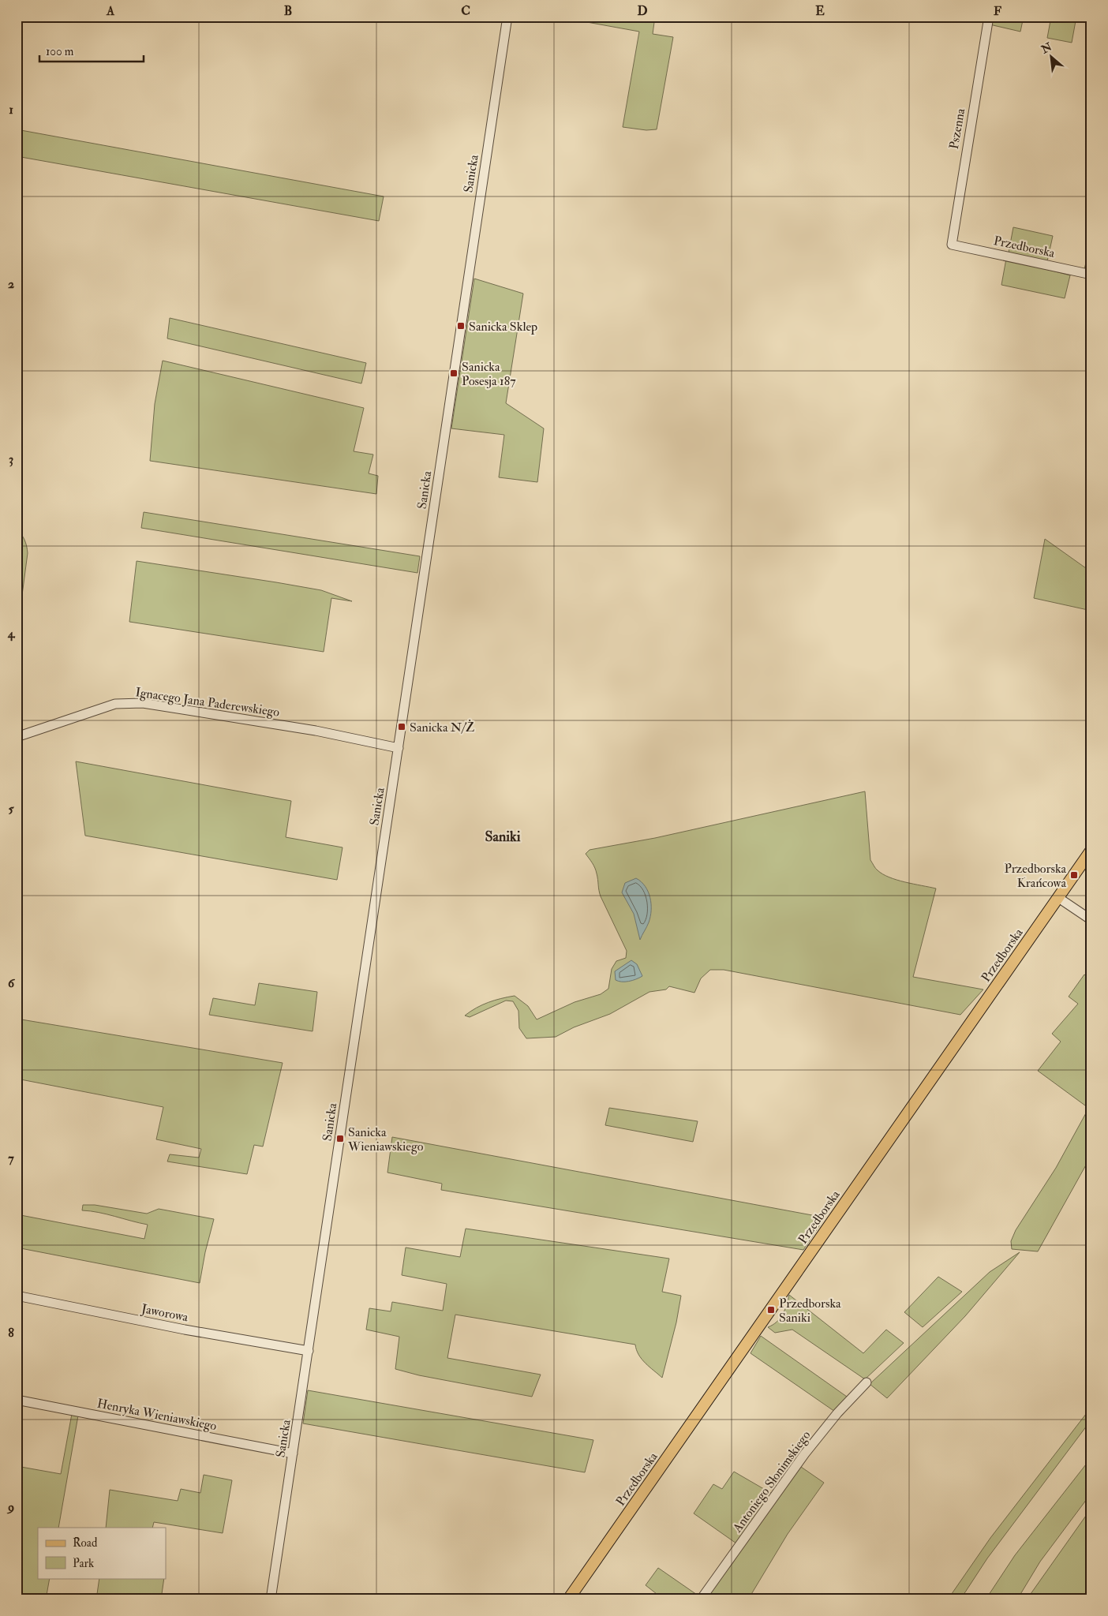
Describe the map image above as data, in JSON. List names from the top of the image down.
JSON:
{
  "streets": {
    "main road": ["Przedborska"],
    "street": [
      "Pszenna",
      "Sanicka",
      "Ignacego Jana Paderewskiego",
      "Jaworowa",
      "Henryka Wieniawskiego",
      "Antoniego Słonimskiego"
    ]
  },
  "crossings": [
    ["Pszenna", "Przedborska"],
    ["Sanicka", "Ignacego Jana Paderewskiego"],
    ["Sanicka", "Jaworowa"],
    ["Sanicka", "Henryka Wieniawskiego"]
  ],
  "districts": ["Saniki"],
  "places": {
    "transit": [
      "Sanicka Sklep",
      "Sanicka Posesja 187",
      "Sanicka N/Ż",
      "Przedborska Krańcowa",
      "Sanicka Wieniawskiego",
      "Przedborska Saniki"
    ]
  },
  "legend": ["Road", "Park"],
  "scale_bar": "100 m",
  "north": "top left",
  "grid": {
    "columns": [
      "A",
      "B",
      "C",
      "D",
      "E",
      "F"
    ],
    "rows": [
      "1",
      "2",
      "3",
      "4",
      "5",
      "6",
      "7",
      "8",
      "9"
    ]
  }
}
